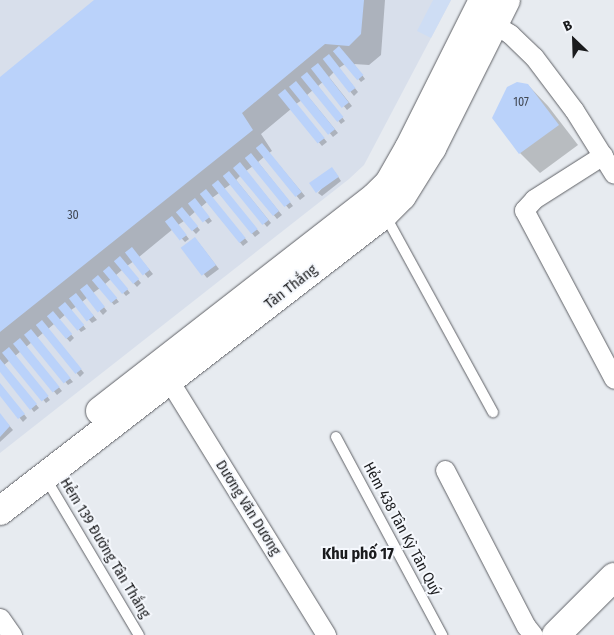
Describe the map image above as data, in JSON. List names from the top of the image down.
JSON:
{
  "streets": {
    "street": ["Tân Thắng", "Dương Văn Dương"],
    "lane": ["Hẻm 438 Tân Kỳ Tân Quý", "Hẻm 139 Đường Tân Thắng"]
  },
  "crossings": [
    ["Tân Thắng", "Dương Văn Dương"],
    ["Tân Thắng", "Hẻm 139 Đường Tân Thắng"]
  ],
  "districts": ["Khu phố 17"],
  "house_numbers": ["107", "30"],
  "north": "top left"
}
